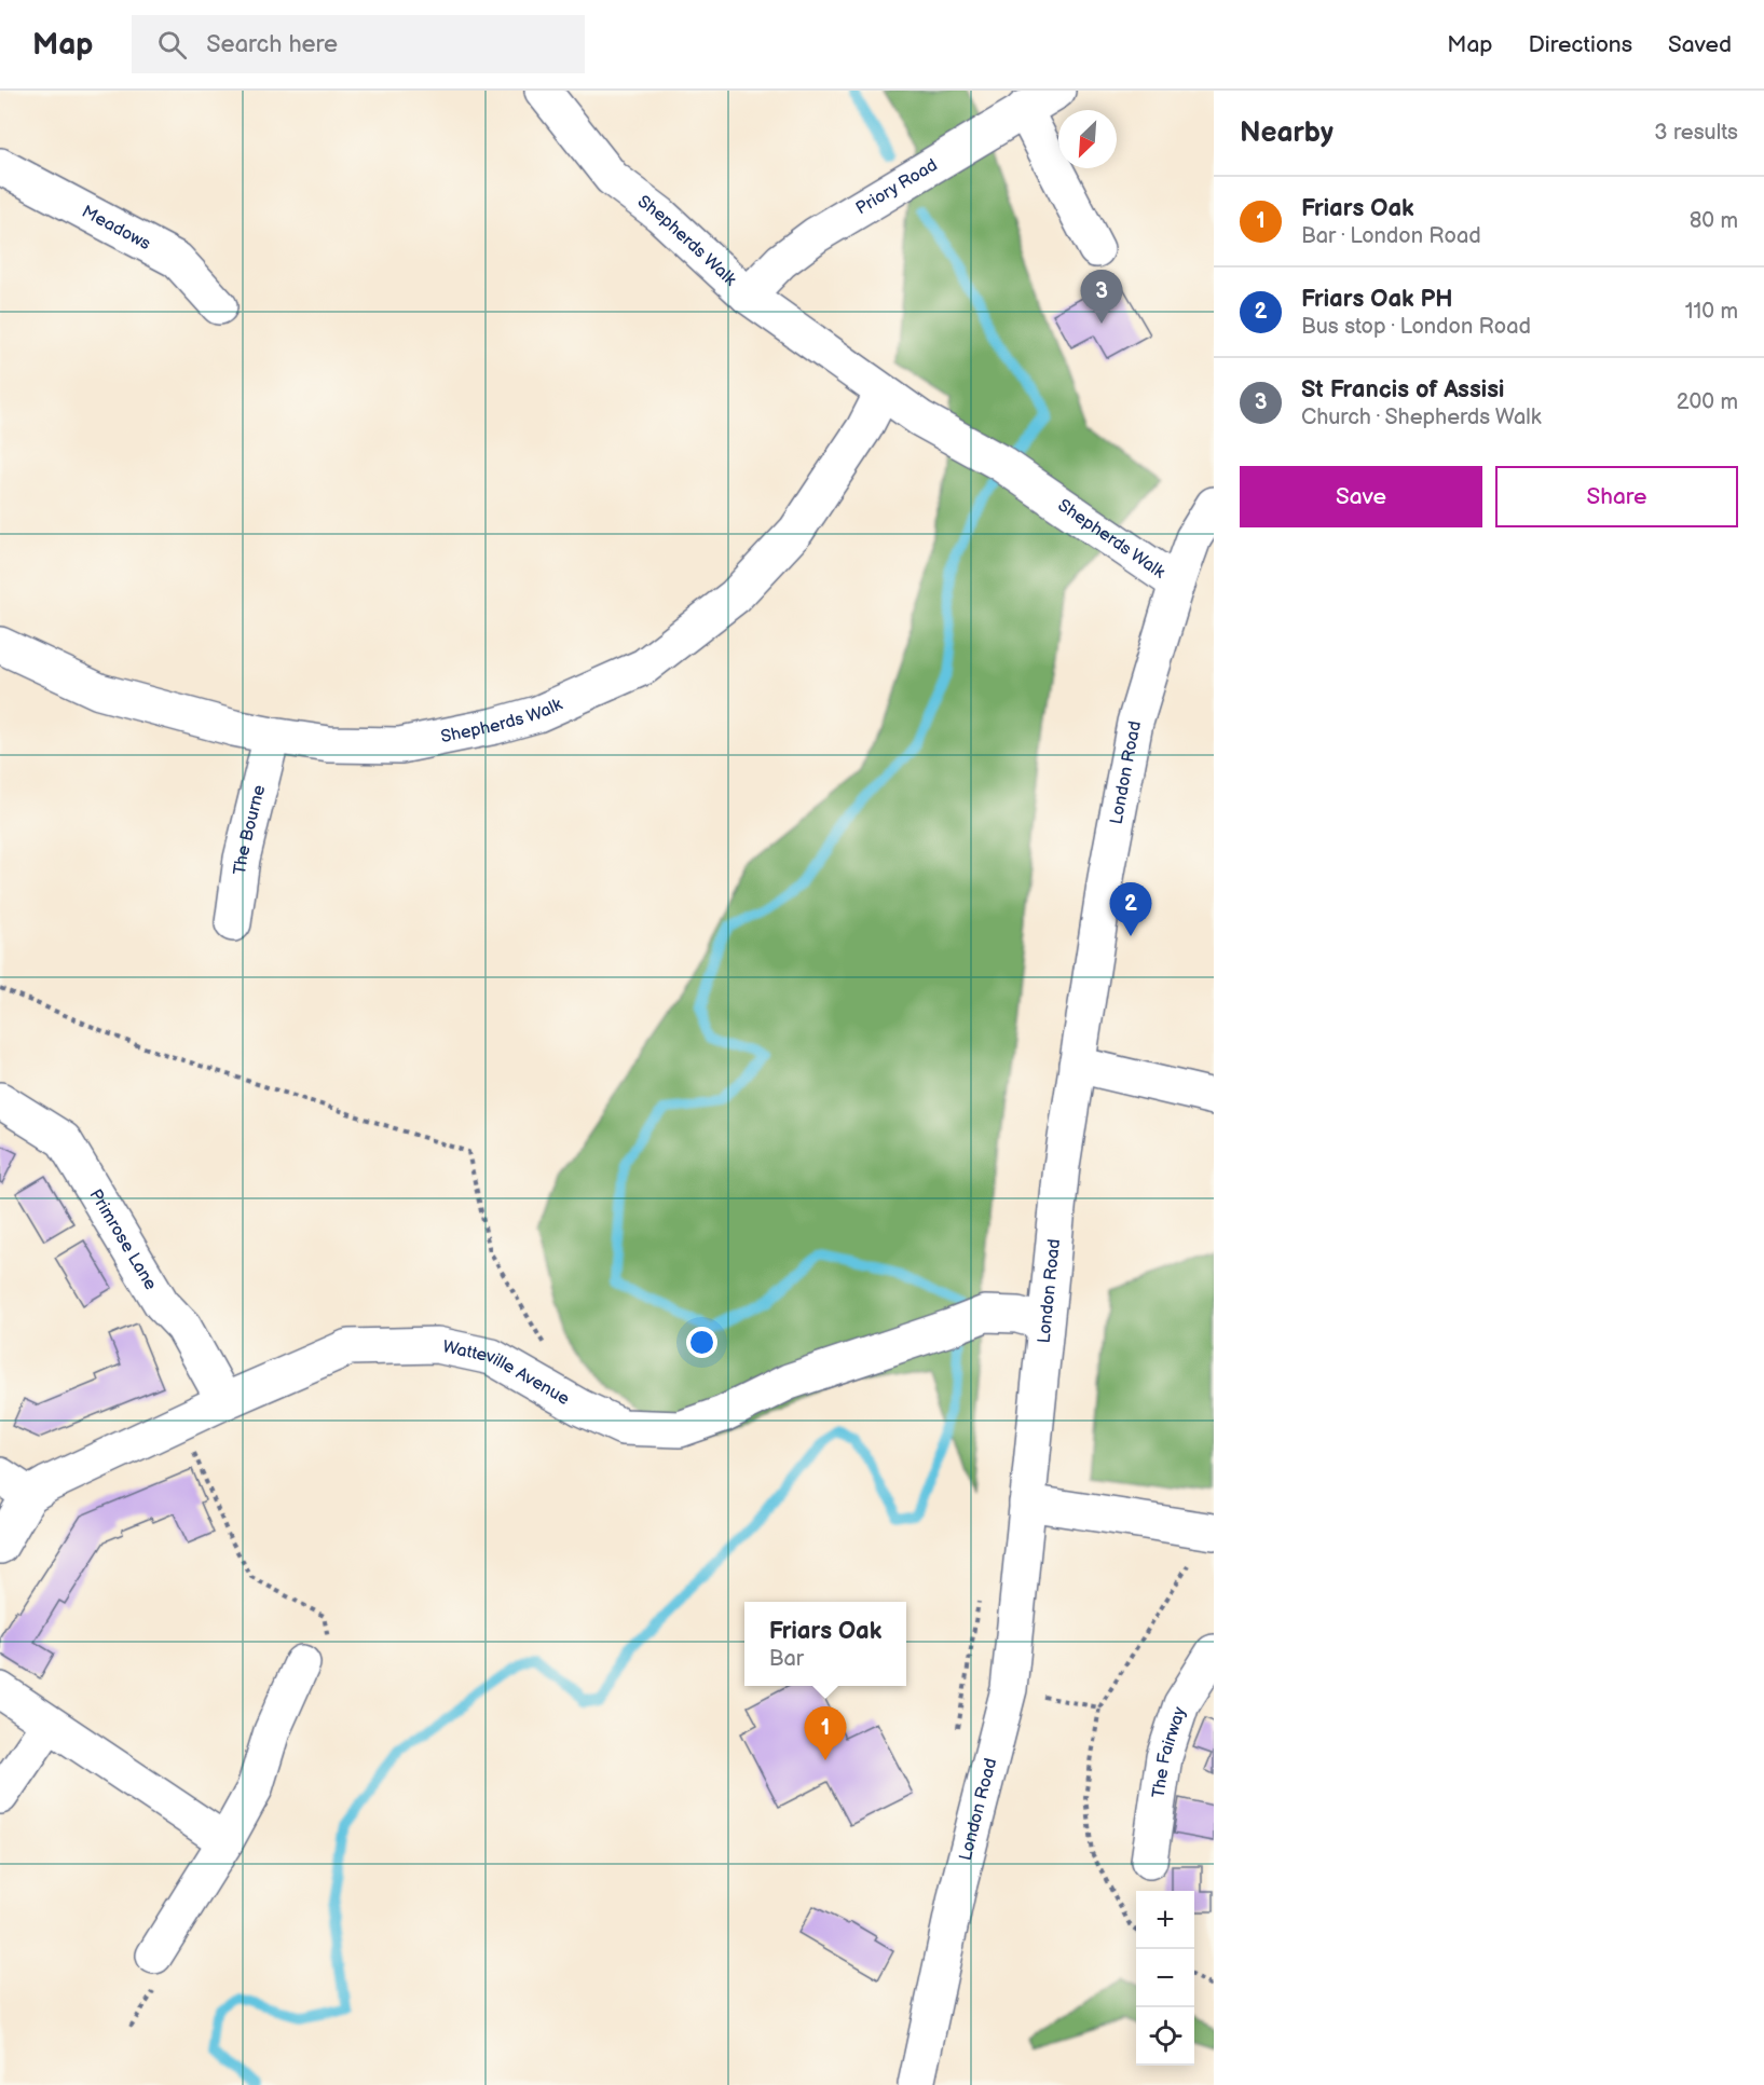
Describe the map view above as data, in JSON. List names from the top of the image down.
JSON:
{
  "streets": {
    "street": [
      "Priory Road",
      "Meadows",
      "Shepherds Walk",
      "London Road",
      "The Bourne",
      "Primrose Lane",
      "Watteville Avenue",
      "The Fairway"
    ]
  },
  "crossings": [
    ["Priory Road", "Shepherds Walk"],
    ["Shepherds Walk", "London Road"],
    ["Shepherds Walk", "The Bourne"],
    ["London Road", "Watteville Avenue"],
    ["Primrose Lane", "Watteville Avenue"]
  ],
  "north": "bottom left",
  "page": {
    "header": "Map",
    "search": "Search here",
    "nav": ["Map", "Directions", "Saved"],
    "heading": ["Nearby", "3 results"],
    "list": [
      {
        "mark": "1",
        "name": "Friars Oak",
        "note": "Bar · London Road",
        "value": "80 m"
      },
      {
        "mark": "2",
        "name": "Friars Oak PH",
        "note": "Bus stop · London Road",
        "value": "110 m"
      },
      {
        "mark": "3",
        "name": "St Francis of Assisi",
        "note": "Church · Shepherds Walk",
        "value": "200 m"
      }
    ],
    "pins": ["3", "2", "1"],
    "buttons": ["Save", "Share"],
    "popup": ["Friars Oak", "Bar"],
    "map_buttons": ["+", "−"]
  }
}
